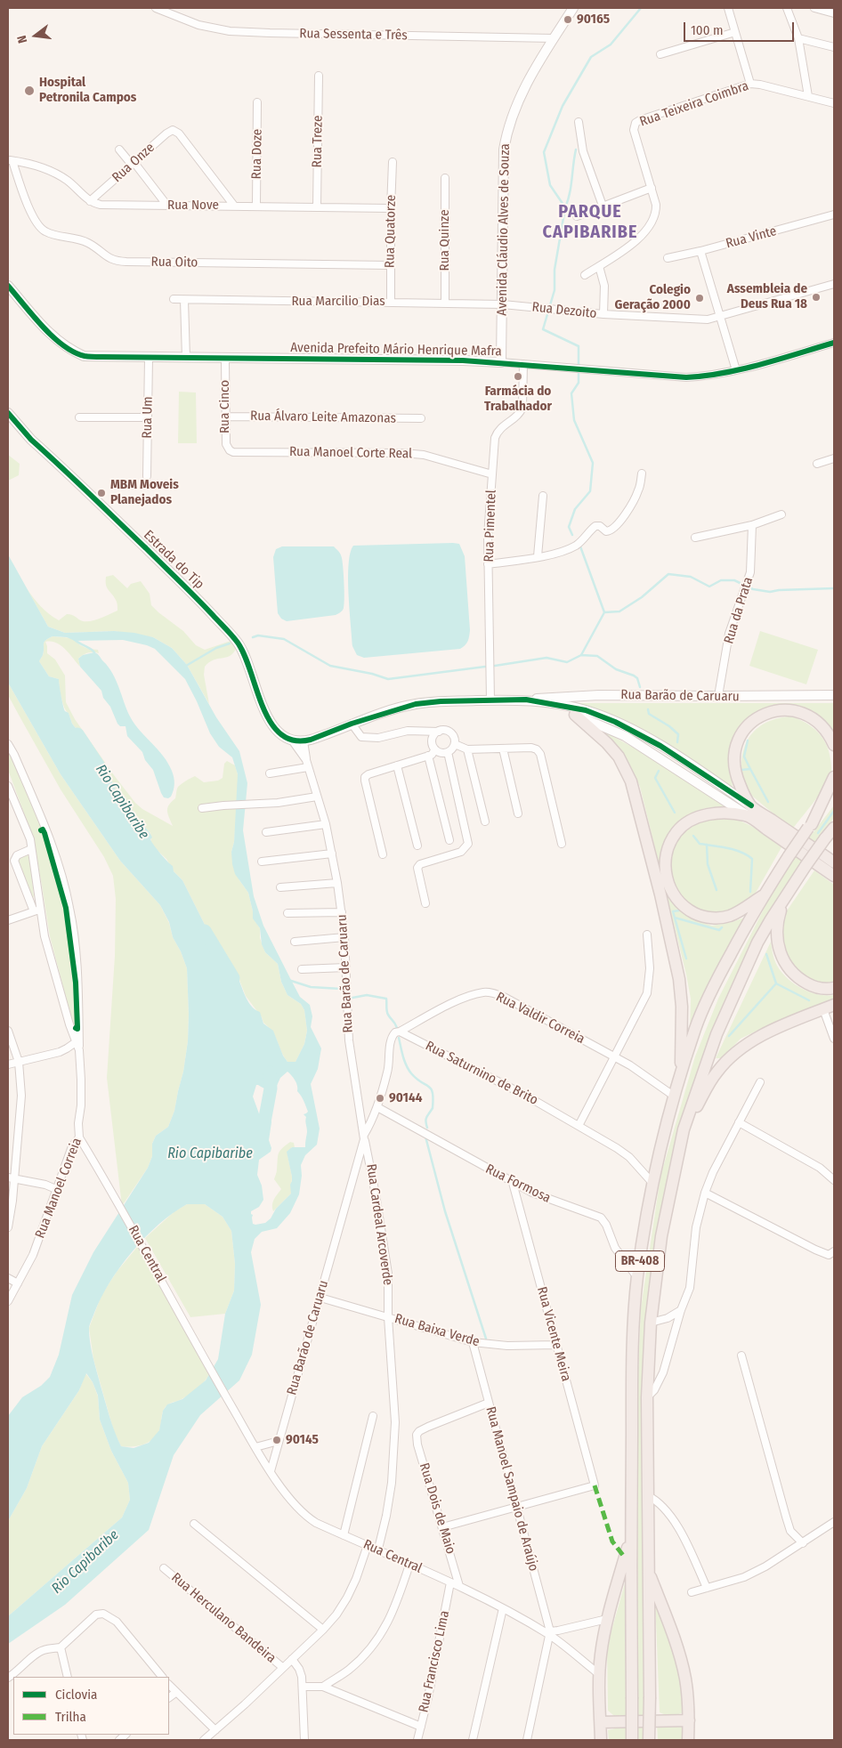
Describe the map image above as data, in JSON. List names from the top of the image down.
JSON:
{
  "streets": {
    "highway": ["BR-408"],
    "street": [
      "Rua Sessenta e Três",
      "Rua Teixeira Coimbra",
      "Rua Treze",
      "Rua Doze",
      "Rua Onze",
      "Rua Nove",
      "Avenida Cláudio Alves de Souza",
      "Rua Quatorze",
      "Rua Vinte",
      "Rua Quinze",
      "Rua Oito",
      "Rua Marcilio Dias",
      "Rua Dezoito",
      "Avenida Prefeito Mário Henrique Mafra",
      "Rua Cinco",
      "Rua Um",
      "Rua Álvaro Leite Amazonas",
      "Rua Manoel Corte Real",
      "Rua Pimentel",
      "Estrada do Tip",
      "Rua da Prata",
      "Rua Barão de Caruaru",
      "Rua Valdir Correia",
      "Rua Saturnino de Brito",
      "Rua Formosa",
      "Rua Manoel Correia",
      "Rua Cardeal Arcoverde",
      "Rua Central",
      "Rua Baixa Verde",
      "Rua Vicente Meira",
      "Rua Manoel Sampaio de Araújo",
      "Rua Dois de Maio",
      "Rua Herculano Bandeira",
      "Rua Francisco Lima"
    ]
  },
  "crossings": [
    ["Rua Sessenta e Três", "Avenida Cláudio Alves de Souza"],
    ["Rua Treze", "Rua Nove"],
    ["Rua Doze", "Rua Nove"],
    ["Rua Onze", "Rua Nove"],
    ["Rua Nove", "Rua Quatorze"],
    ["Avenida Cláudio Alves de Souza", "Rua Marcilio Dias"],
    ["Avenida Cláudio Alves de Souza", "Rua Dezoito"],
    ["Avenida Cláudio Alves de Souza", "Avenida Prefeito Mário Henrique Mafra"],
    ["Rua Quatorze", "Rua Oito"],
    ["Rua Quatorze", "Rua Marcilio Dias"],
    ["Rua Quinze", "Rua Marcilio Dias"],
    ["Rua Marcilio Dias", "Rua Dezoito"],
    ["Avenida Prefeito Mário Henrique Mafra", "Rua Cinco"],
    ["Avenida Prefeito Mário Henrique Mafra", "Rua Um"],
    ["Avenida Prefeito Mário Henrique Mafra", "Rua Pimentel"],
    ["Rua Cinco", "Rua Álvaro Leite Amazonas"],
    ["Rua Cinco", "Rua Manoel Corte Real"],
    ["Rua Manoel Corte Real", "Rua Pimentel"],
    ["Rua Pimentel", "Rua Barão de Caruaru"],
    ["Estrada do Tip", "Rua Barão de Caruaru"],
    ["Rua da Prata", "Rua Barão de Caruaru"],
    ["Rua Barão de Caruaru", "Rua Cardeal Arcoverde"],
    ["Rua Barão de Caruaru", "Rua Central"],
    ["Rua Barão de Caruaru", "Rua Baixa Verde"],
    ["Rua Valdir Correia", "Rua Saturnino de Brito"],
    ["Rua Valdir Correia", "BR-408"],
    ["Rua Saturnino de Brito", "BR-408"],
    ["Rua Formosa", "BR-408"],
    ["Rua Formosa", "Rua Vicente Meira"],
    ["Rua Manoel Correia", "Rua Central"],
    ["Rua Cardeal Arcoverde", "Rua Central"],
    ["Rua Cardeal Arcoverde", "Rua Baixa Verde"],
    ["Rua Central", "Rua Manoel Sampaio de Araújo"],
    ["Rua Central", "Rua Dois de Maio"],
    ["Rua Central", "Rua Francisco Lima"],
    ["Rua Baixa Verde", "Rua Vicente Meira"],
    ["Rua Baixa Verde", "Rua Manoel Sampaio de Araújo"],
    ["Rua Vicente Meira", "Rua Manoel Sampaio de Araújo"],
    ["Rua Manoel Sampaio de Araújo", "Rua Dois de Maio"]
  ],
  "districts": ["PARQUE CAPIBARIBE"],
  "water": ["Rio Capibaribe"],
  "places": [
    "90165",
    "Hospital Petronila Campos",
    "Assembleia de Deus Rua 18",
    "Colegio Geração 2000",
    "Farmácia do Trabalhador",
    "MBM Moveis Planejados",
    "90144",
    "90145"
  ],
  "legend": ["Ciclovia", "Trilha"],
  "scale_bar": "100 m",
  "north": "left"
}
